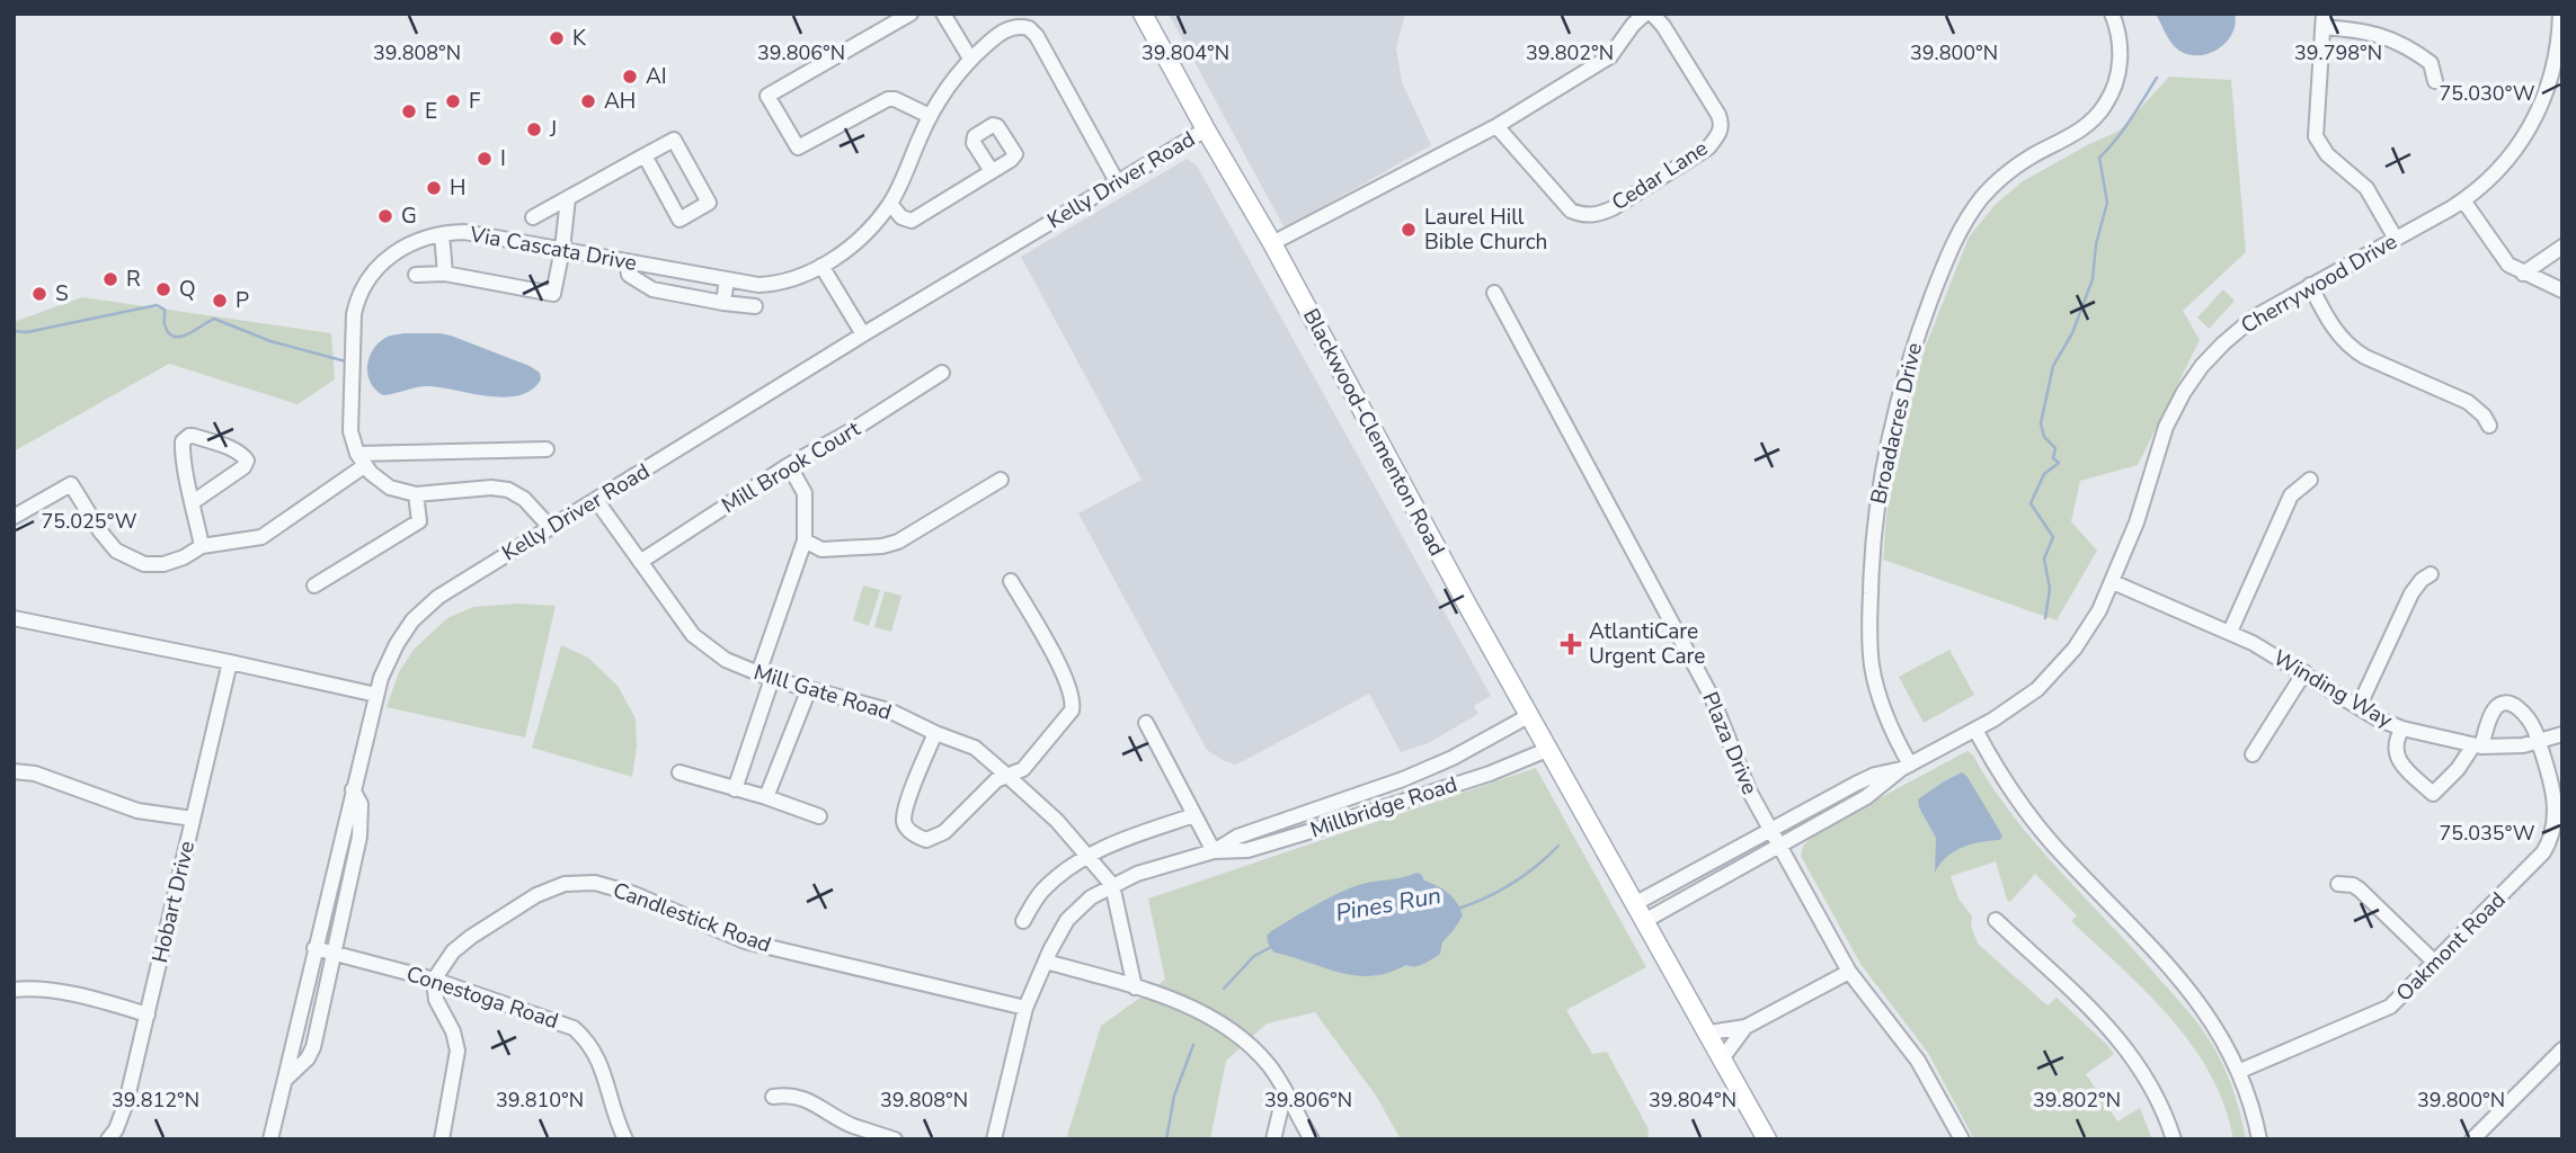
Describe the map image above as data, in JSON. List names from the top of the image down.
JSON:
{
  "streets": {
    "main road": ["Blackwood-Clementon Road"],
    "street": [
      "Cedar Lane",
      "Kelly Driver Road",
      "Via Cascata Drive",
      "Cherrywood Drive",
      "Broadacres Drive",
      "Mill Brook Court",
      "Winding Way",
      "Mill Gate Road",
      "Plaza Drive",
      "Millbridge Road",
      "Hobart Drive",
      "Candlestick Road",
      "Oakmont Road",
      "Conestoga Road"
    ]
  },
  "crossings": [
    ["Cedar Lane", "Blackwood-Clementon Road"],
    ["Kelly Driver Road", "Via Cascata Drive"],
    ["Kelly Driver Road", "Blackwood-Clementon Road"],
    ["Kelly Driver Road", "Mill Gate Road"],
    ["Kelly Driver Road", "Conestoga Road"],
    ["Cherrywood Drive", "Broadacres Drive"],
    ["Cherrywood Drive", "Blackwood-Clementon Road"],
    ["Cherrywood Drive", "Winding Way"],
    ["Cherrywood Drive", "Plaza Drive"],
    ["Blackwood-Clementon Road", "Millbridge Road"],
    ["Mill Brook Court", "Mill Gate Road"],
    ["Winding Way", "Oakmont Road"],
    ["Mill Gate Road", "Millbridge Road"],
    ["Millbridge Road", "Candlestick Road"],
    ["Candlestick Road", "Conestoga Road"]
  ],
  "water": ["Pines Run"],
  "places": {
    "other": [
      "K",
      "AI",
      "F",
      "AH",
      "E",
      "J",
      "I",
      "H",
      "G",
      "Laurel Hill Bible Church",
      "R",
      "Q",
      "S",
      "P"
    ],
    "health": ["AtlantiCare Urgent Care"]
  },
  "coordinates": [
    "39.808°N",
    "39.806°N",
    "39.804°N",
    "39.802°N",
    "39.800°N",
    "39.798°N",
    "75.030°W",
    "75.025°W",
    "75.035°W",
    "39.812°N",
    "39.810°N"
  ]
}
